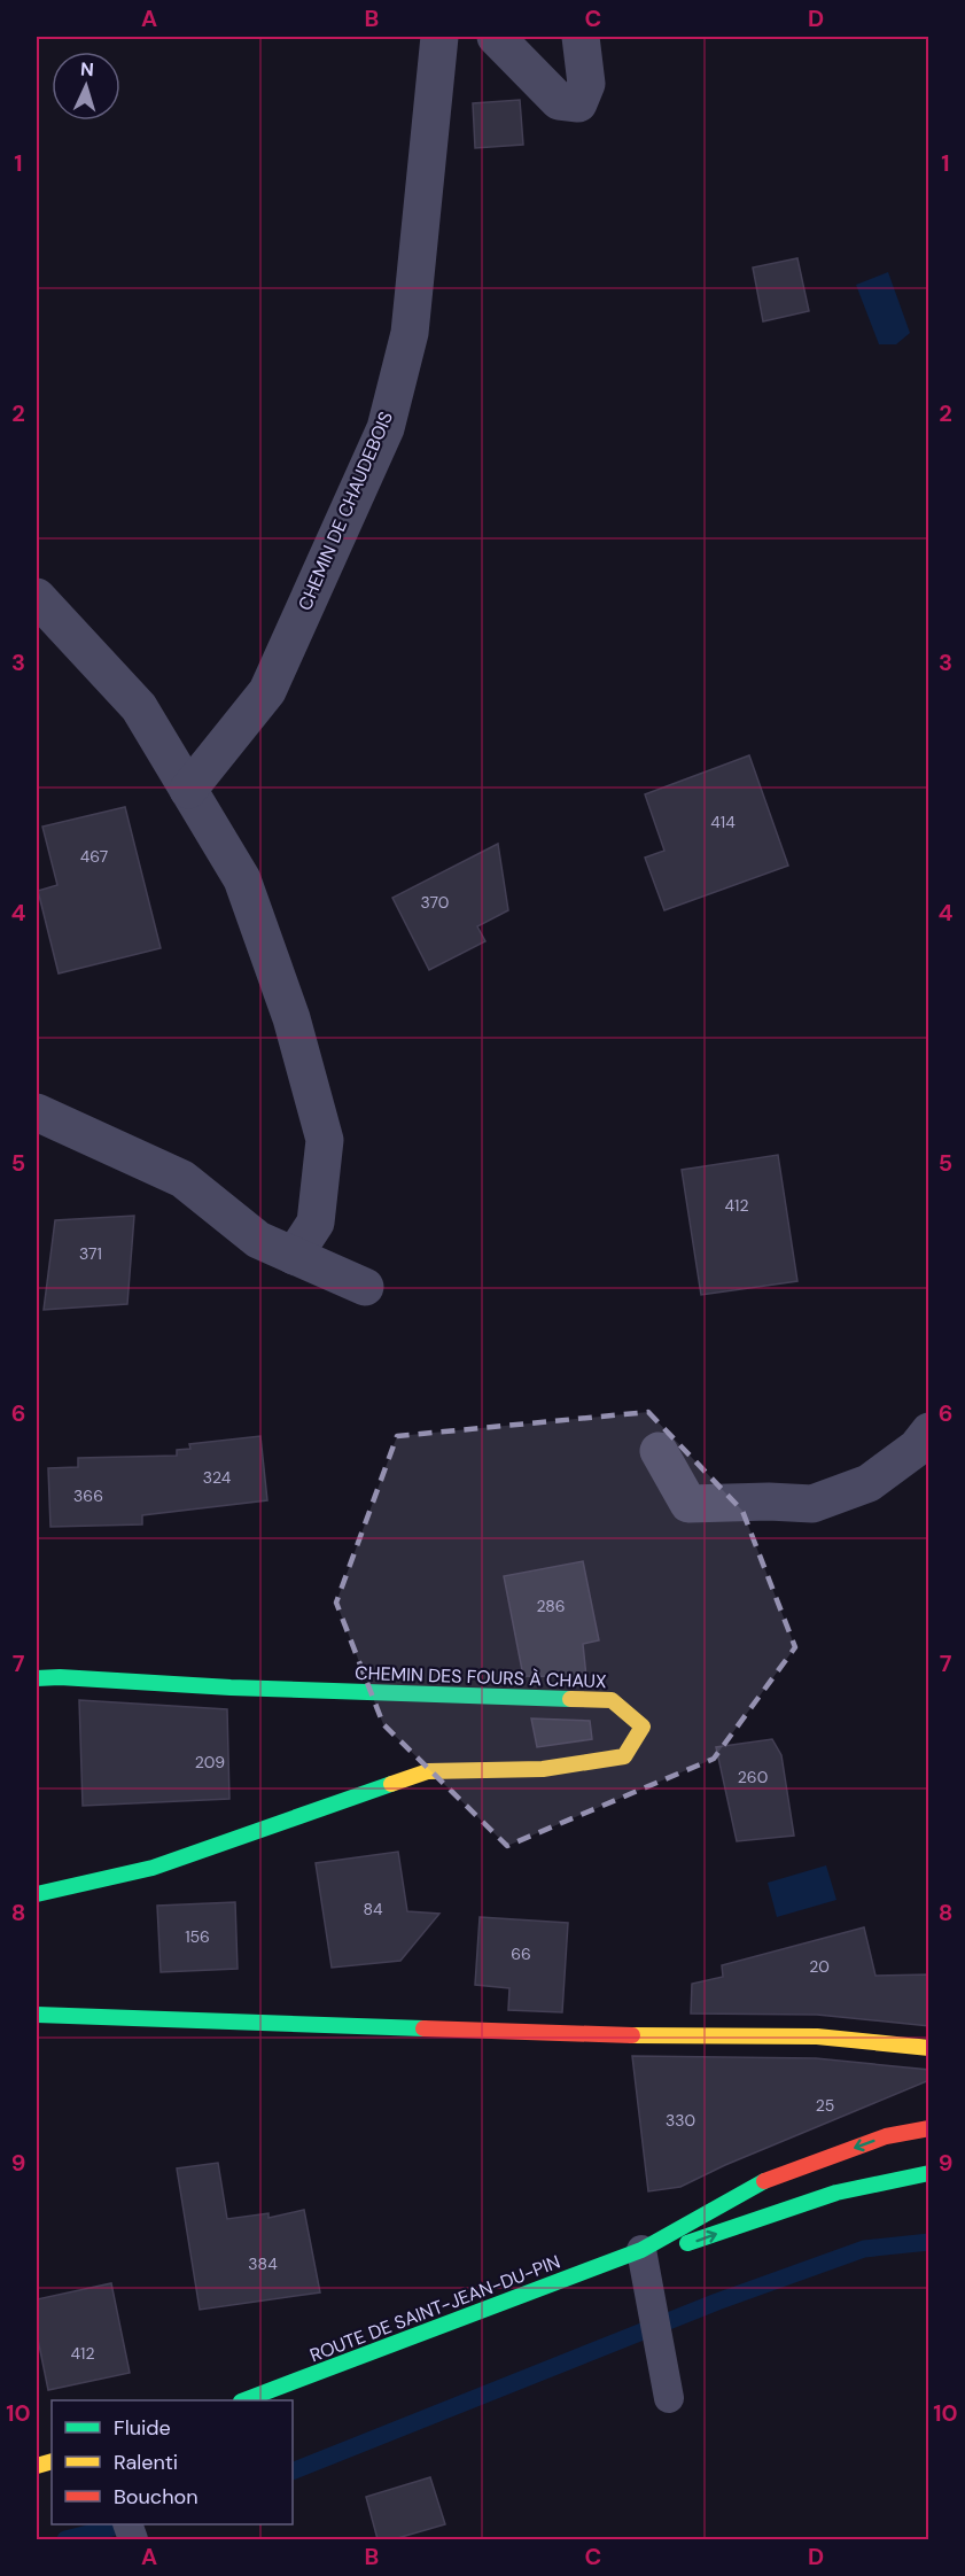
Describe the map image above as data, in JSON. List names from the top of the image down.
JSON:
{
  "streets": {
    "street": ["CHEMIN DE CHAUDEBOIS", "CHEMIN DES FOURS À CHAUX", "ROUTE DE SAINT-JEAN-DU-PIN"]
  },
  "house_numbers": [
    "414",
    "467",
    "370",
    "412",
    "371",
    "324",
    "366",
    "286",
    "209",
    "260",
    "84",
    "156",
    "66",
    "20",
    "25",
    "330",
    "384",
    "412"
  ],
  "legend": ["Fluide", "Ralenti", "Bouchon"],
  "north": "top",
  "grid": {
    "columns": [
      "A",
      "B",
      "C",
      "D"
    ],
    "rows": [
      "1",
      "2",
      "3",
      "4",
      "5",
      "6",
      "7",
      "8",
      "9",
      "10"
    ]
  }
}
